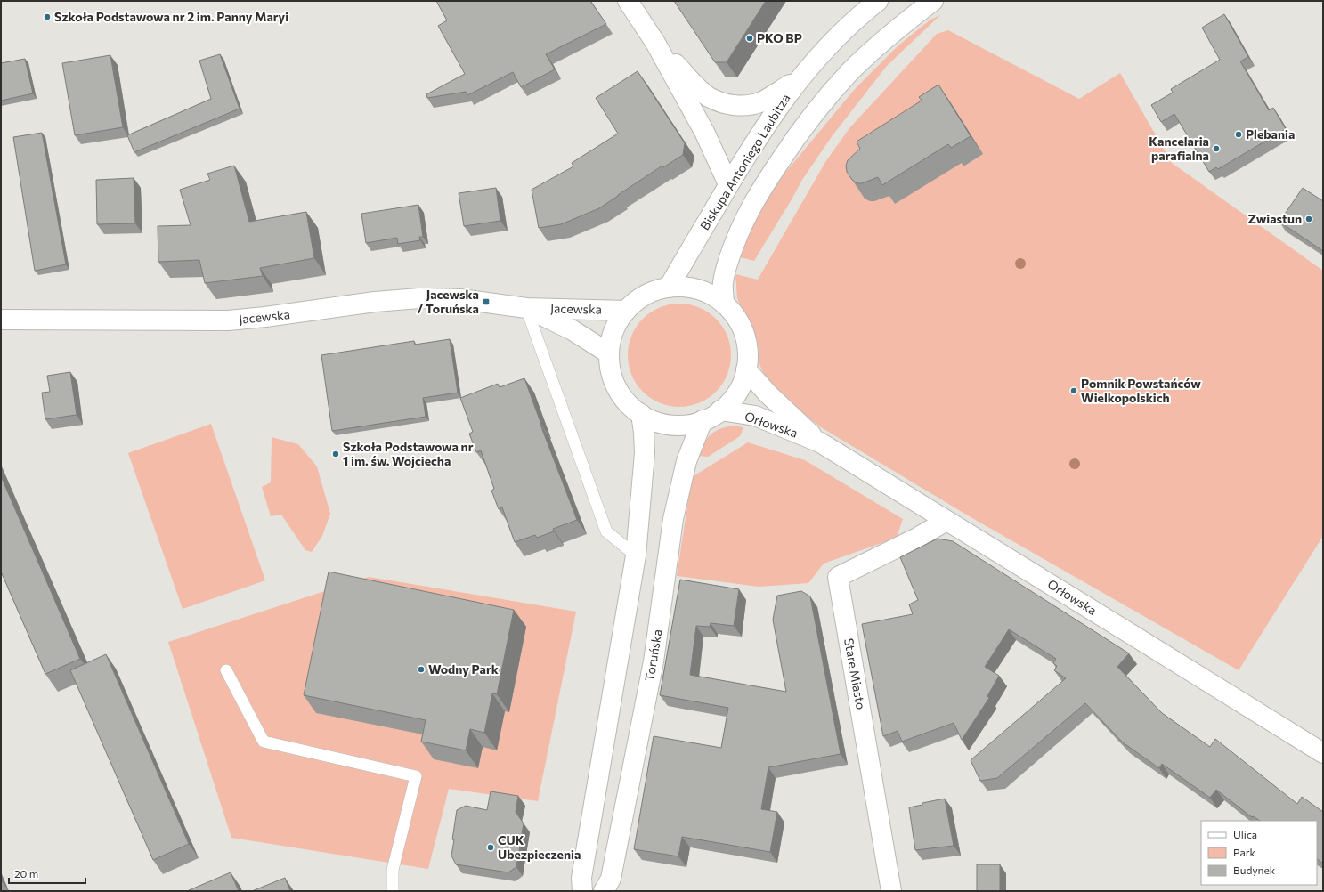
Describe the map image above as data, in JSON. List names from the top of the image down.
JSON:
{
  "streets": {
    "main road": [
      "Biskupa Antoniego Laubitza",
      "Jacewska",
      "Orłowska",
      "Toruńska",
      "Stare Miasto"
    ]
  },
  "crossings": [
    ["Orłowska", "Stare Miasto"]
  ],
  "places": {
    "other": [
      "Szkoła Podstawowa nr 2 im. Panny Maryi",
      "PKO BP",
      "Plebania",
      "Kancelaria parafialna",
      "Zwiastun",
      "Pomnik Powstańców Wielkopolskich",
      "Szkoła Podstawowa nr 1 im. św. Wojciecha",
      "Wodny Park",
      "CUK Ubezpieczenia"
    ],
    "transit": ["Jacewska / Toruńska"]
  },
  "legend": ["Ulica", "Park", "Budynek"],
  "scale_bar": "20 m"
}
